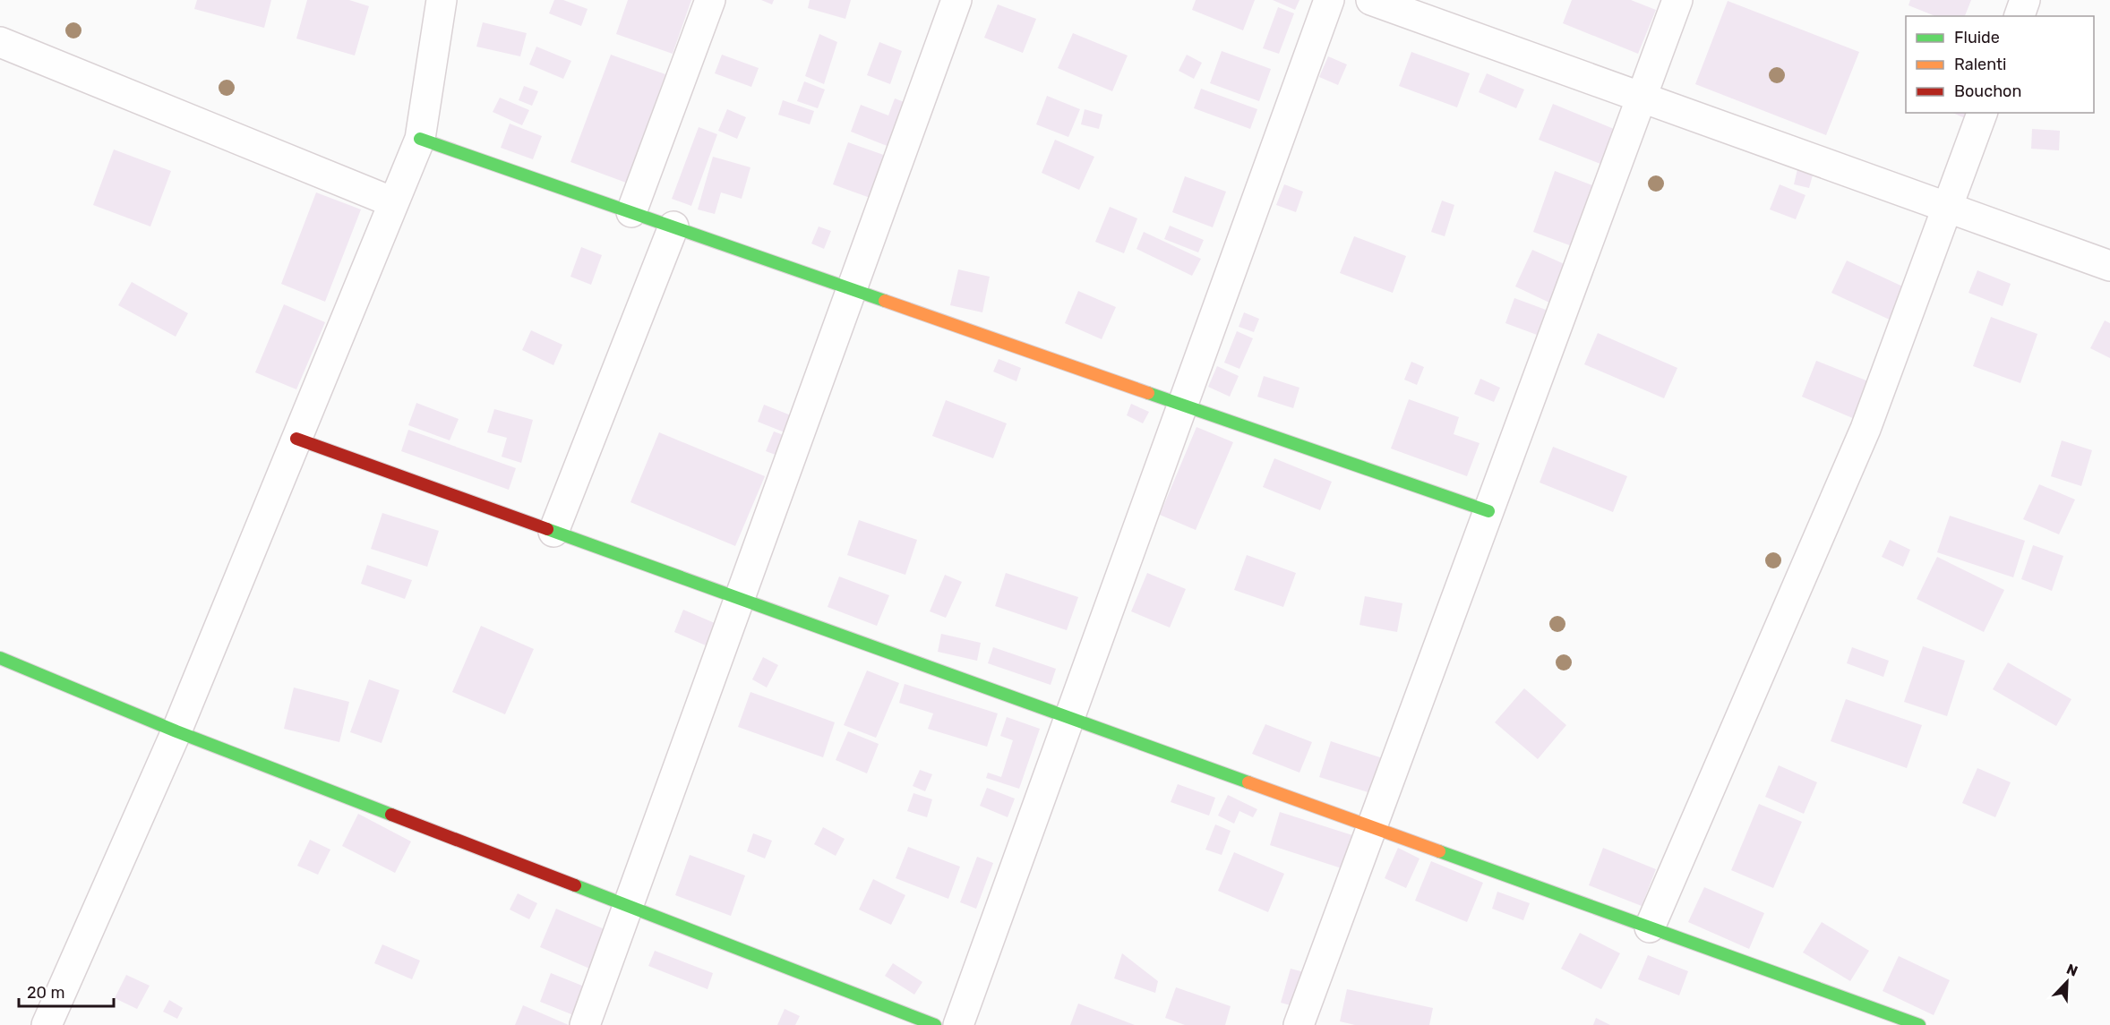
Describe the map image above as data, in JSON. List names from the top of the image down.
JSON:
{
  "legend": ["Fluide", "Ralenti", "Bouchon"],
  "scale_bar": "20 m",
  "north": "top right"
}
